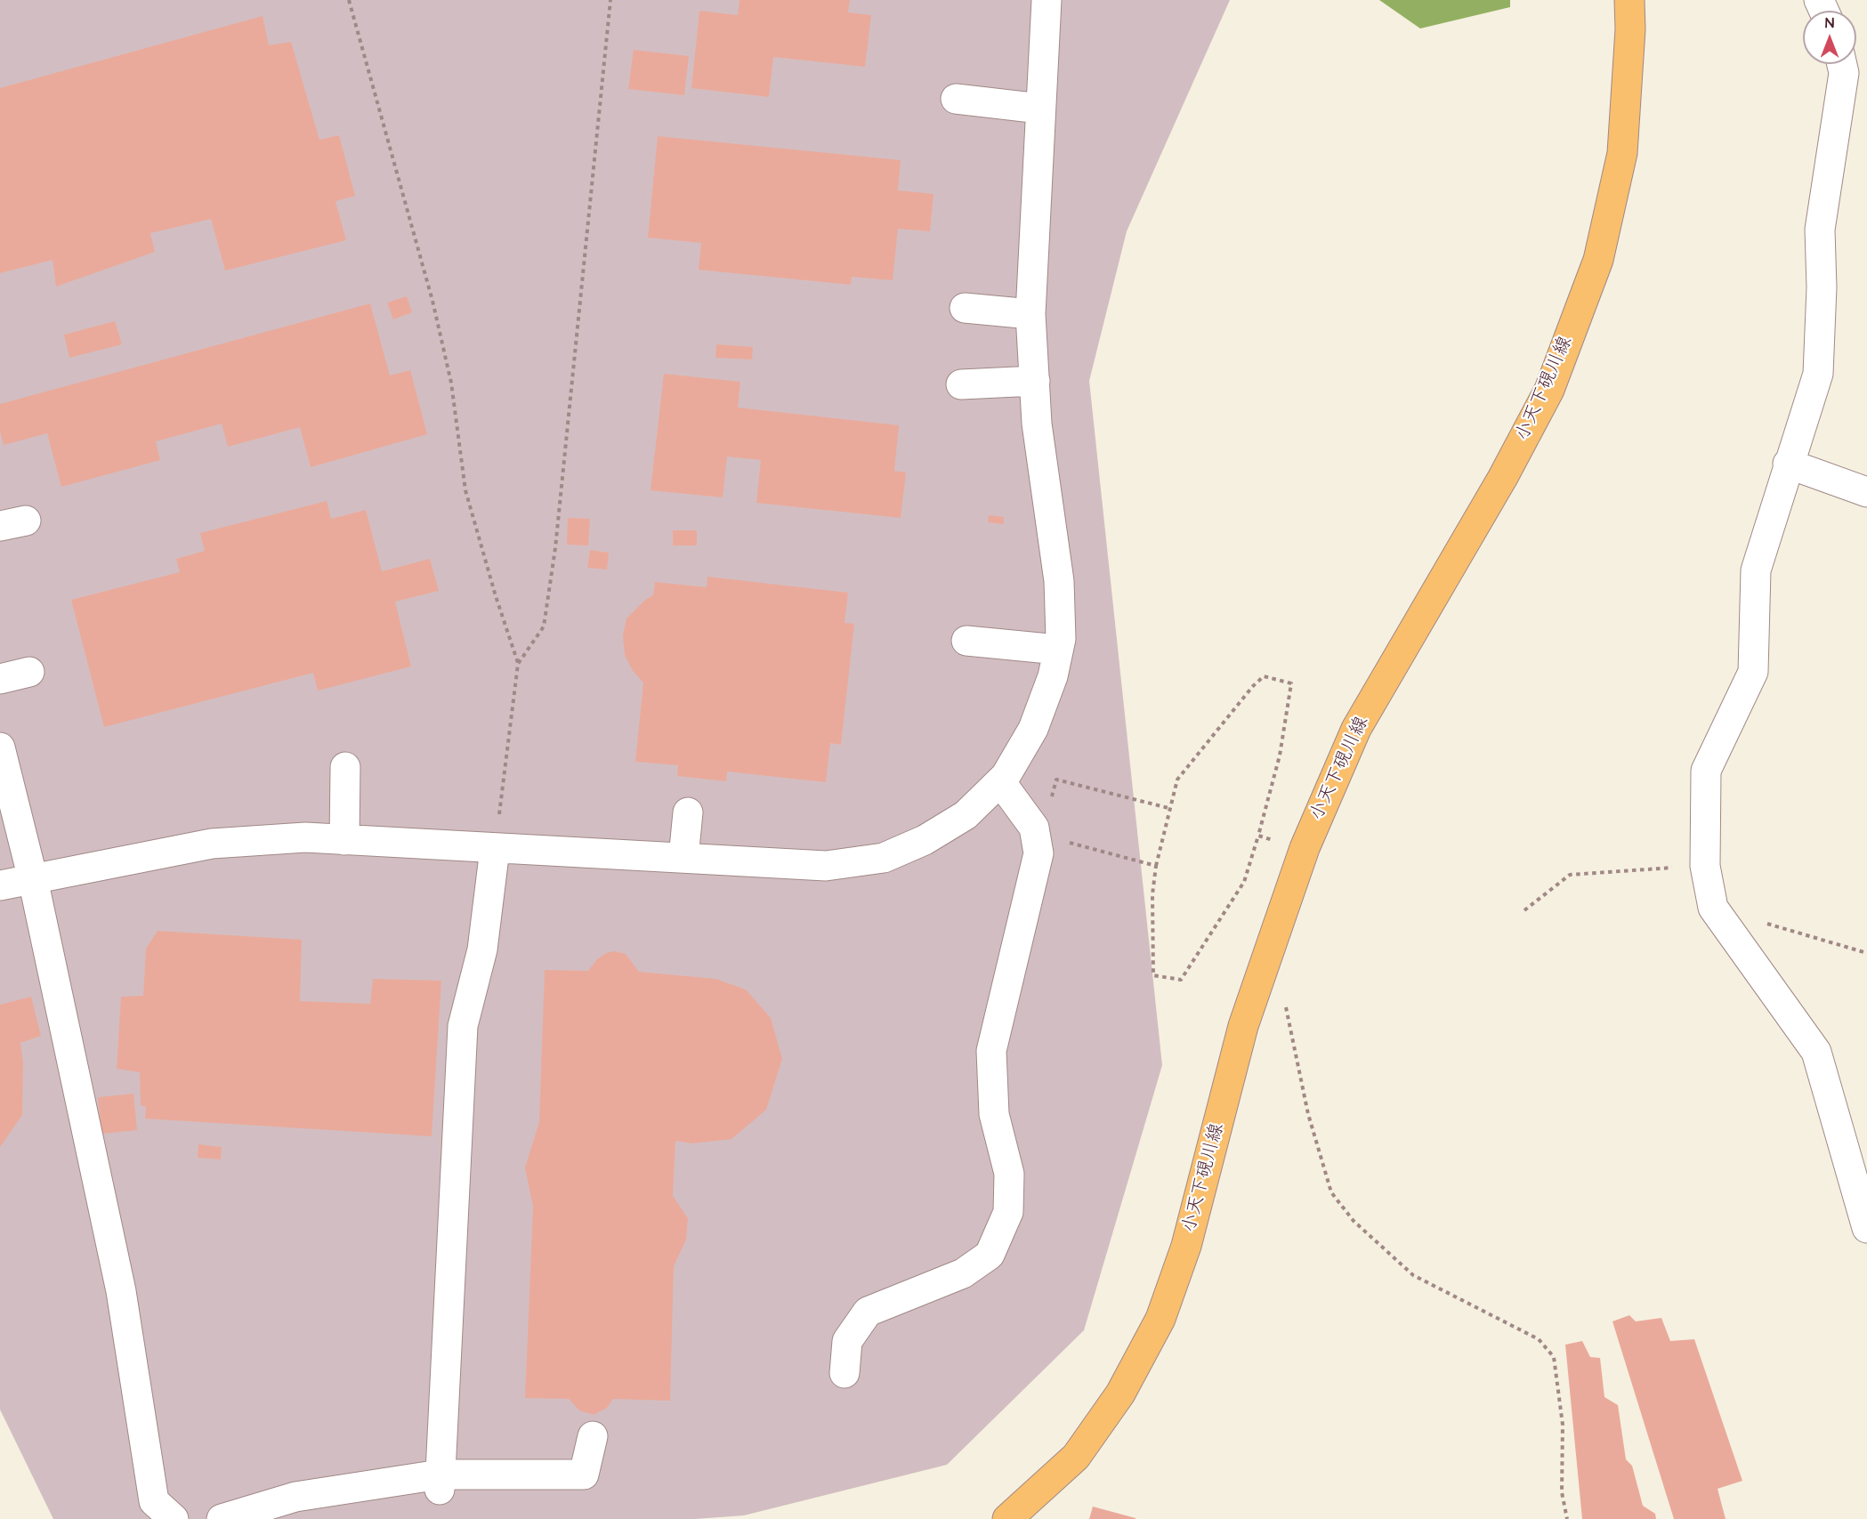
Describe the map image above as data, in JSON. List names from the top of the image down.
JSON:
{
  "streets": {
    "main road": ["小天下硯川線"]
  },
  "north": "top"
}
